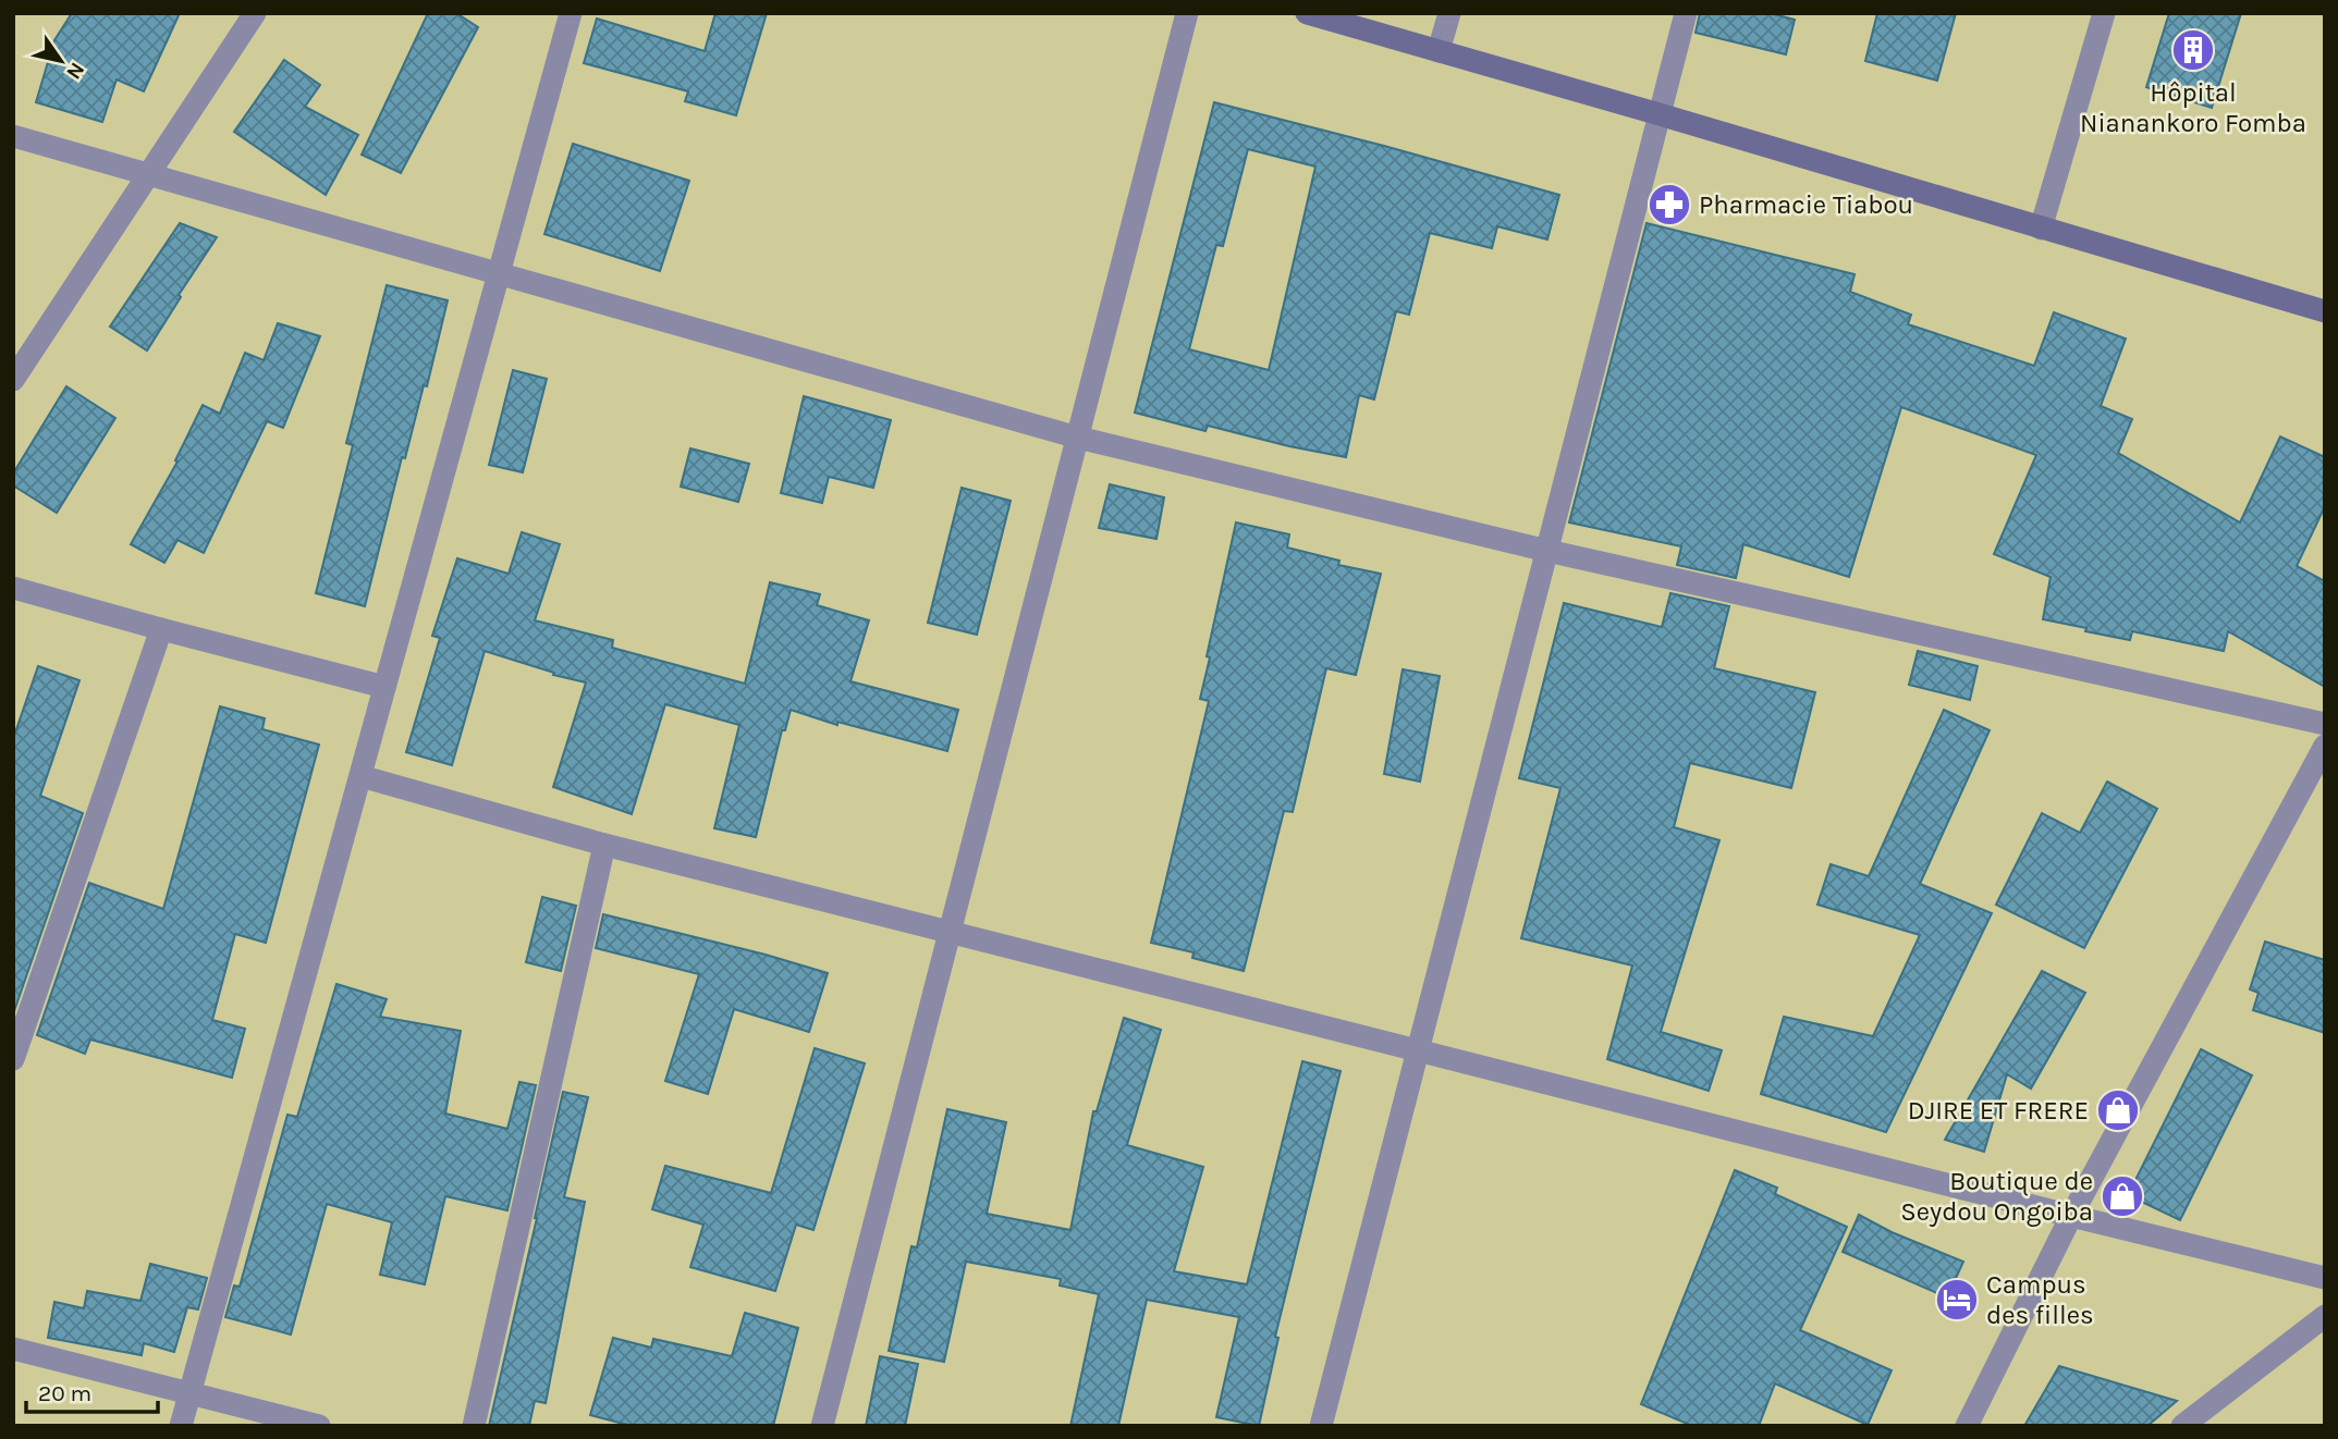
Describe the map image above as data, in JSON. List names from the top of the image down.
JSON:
{
  "places": {
    "building": ["Hôpital Nianankoro Fomba"],
    "pharmacy": ["Pharmacie Tiabou"],
    "shop": ["DJIRE ET FRERE", "Boutique de Seydou Ongoiba"],
    "hotel": ["Campus des filles"]
  },
  "scale_bar": "20 m",
  "north": "bottom right"
}
